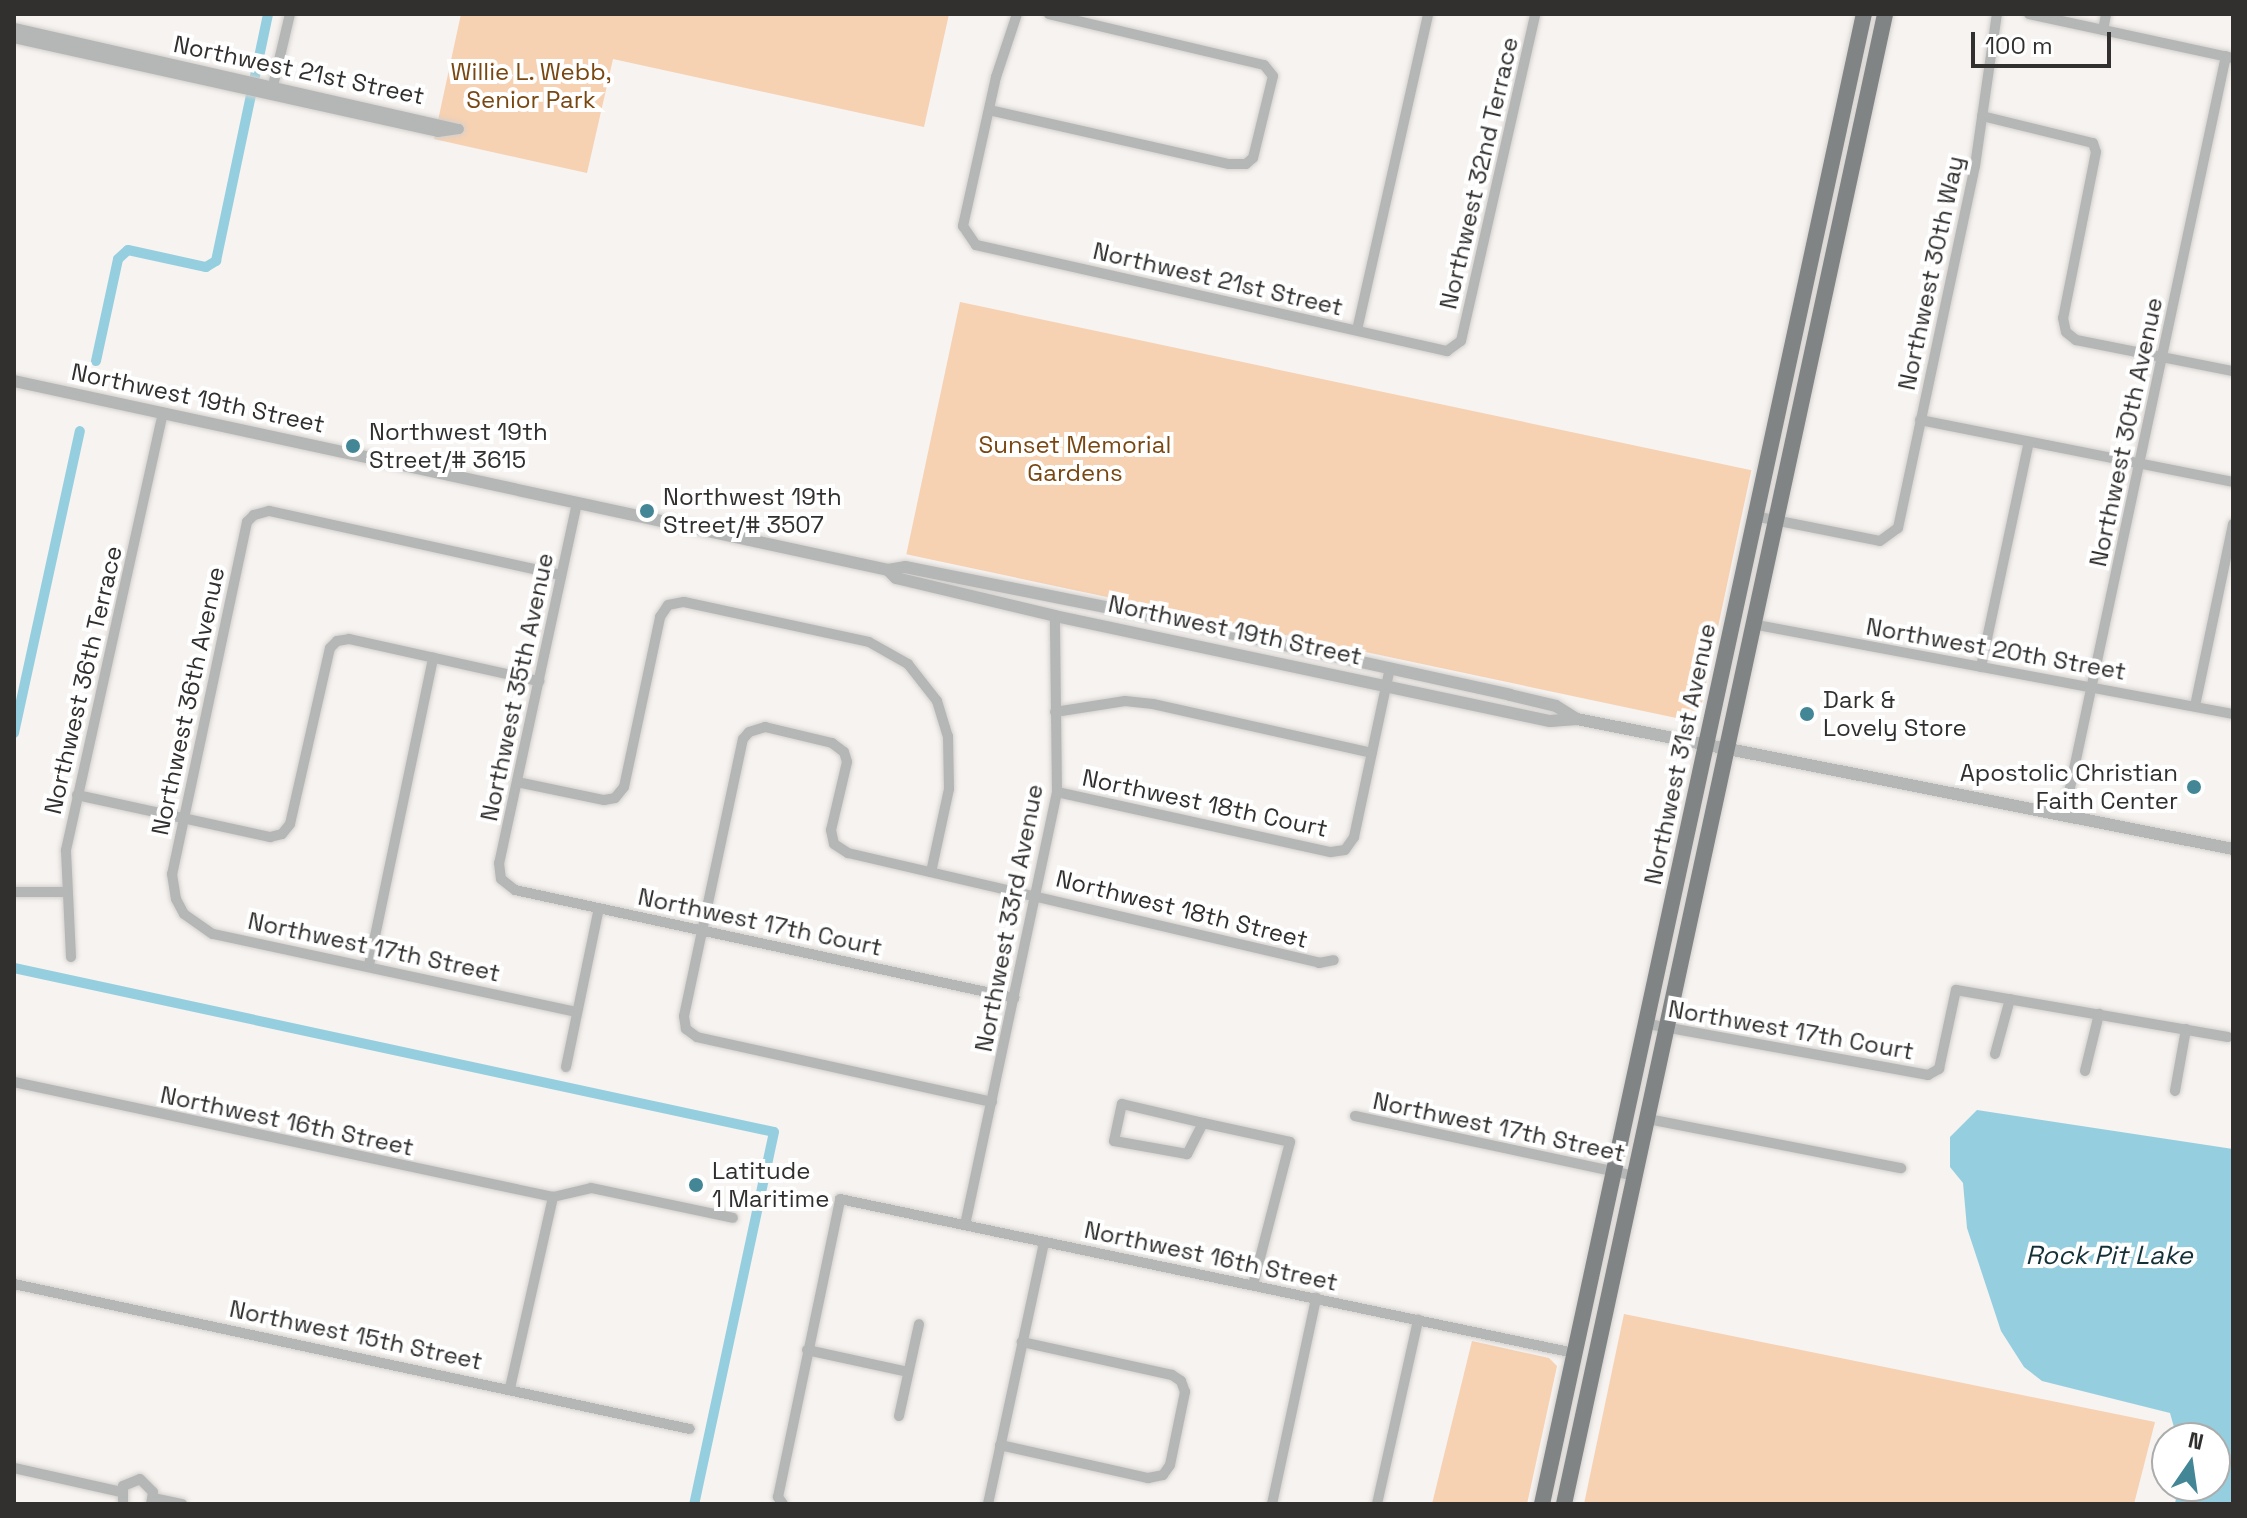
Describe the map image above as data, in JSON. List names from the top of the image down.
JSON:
{
  "streets": {
    "main road": ["Northwest 31st Avenue"],
    "street": [
      "Northwest 21st Street",
      "Northwest 32nd Terrace",
      "Northwest 30th Way",
      "Northwest 19th Street",
      "Northwest 30th Avenue",
      "Northwest 20th Street",
      "Northwest 36th Terrace",
      "Northwest 35th Avenue",
      "Northwest 36th Avenue",
      "Northwest 18th Court",
      "Northwest 18th Street",
      "Northwest 33rd Avenue",
      "Northwest 17th Court",
      "Northwest 17th Street",
      "Northwest 16th Street",
      "Northwest 15th Street"
    ]
  },
  "crossings": [
    ["Northwest 21st Street", "Northwest 32nd Terrace"],
    ["Northwest 30th Way", "Northwest 31st Avenue"],
    ["Northwest 19th Street", "Northwest 30th Avenue"],
    ["Northwest 19th Street", "Northwest 36th Terrace"],
    ["Northwest 19th Street", "Northwest 35th Avenue"],
    ["Northwest 19th Street", "Northwest 31st Avenue"],
    ["Northwest 19th Street", "Northwest 33rd Avenue"],
    ["Northwest 30th Avenue", "Northwest 20th Street"],
    ["Northwest 20th Street", "Northwest 31st Avenue"],
    ["Northwest 35th Avenue", "Northwest 36th Avenue"],
    ["Northwest 35th Avenue", "Northwest 17th Court"],
    ["Northwest 36th Avenue", "Northwest 17th Street"],
    ["Northwest 31st Avenue", "Northwest 17th Court"],
    ["Northwest 31st Avenue", "Northwest 17th Street"],
    ["Northwest 31st Avenue", "Northwest 16th Street"],
    ["Northwest 18th Court", "Northwest 33rd Avenue"],
    ["Northwest 18th Street", "Northwest 33rd Avenue"],
    ["Northwest 18th Street", "Northwest 17th Court"],
    ["Northwest 33rd Avenue", "Northwest 17th Court"],
    ["Northwest 33rd Avenue", "Northwest 16th Street"]
  ],
  "water": ["Rock Pit Lake"],
  "parks": ["Willie L. Webb, Senior Park", "Sunset Memorial Gardens"],
  "places": [
    "Northwest 19th Street/# 3615",
    "Northwest 19th Street/# 3507",
    "Dark & Lovely Store",
    "Apostolic Christian Faith Center",
    "Latitude 1 Maritime"
  ],
  "scale_bar": "100 m",
  "north": "top"
}
